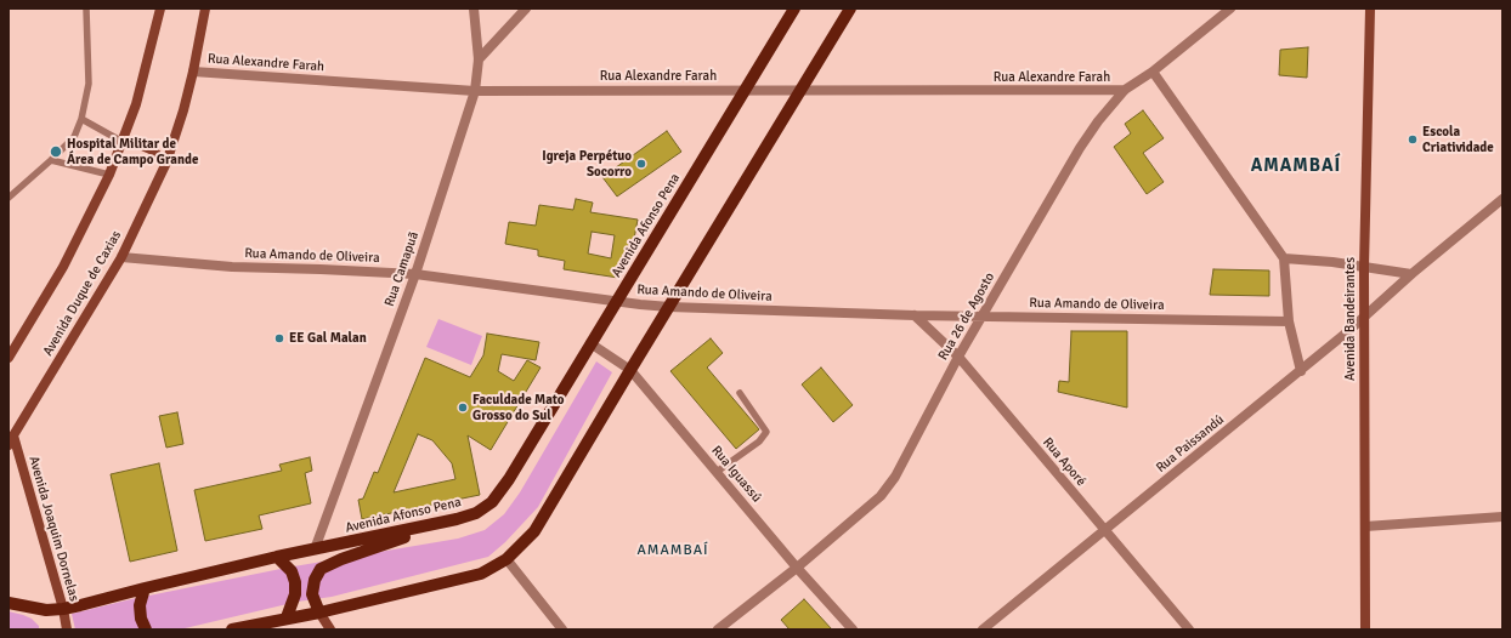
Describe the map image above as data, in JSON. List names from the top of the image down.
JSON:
{
  "streets": {
    "main road": [
      "Avenida Afonso Pena",
      "Avenida Duque de Caxias",
      "Avenida Bandeirantes",
      "Avenida Joaquim Dornelas"
    ],
    "street": [
      "Rua Alexandre Farah",
      "Rua Amando de Oliveira",
      "Rua Camapuã",
      "Rua 26 de Agosto",
      "Rua Paissandú",
      "Rua Aporé",
      "Rua Iguassú"
    ]
  },
  "crossings": [
    ["Rua Alexandre Farah", "Avenida Afonso Pena"],
    ["Rua Alexandre Farah", "Rua Camapuã"],
    ["Rua Alexandre Farah", "Avenida Duque de Caxias"],
    ["Rua Alexandre Farah", "Rua 26 de Agosto"],
    ["Avenida Afonso Pena", "Rua Amando de Oliveira"],
    ["Avenida Afonso Pena", "Rua Camapuã"],
    ["Avenida Afonso Pena", "Rua Iguassú"],
    ["Avenida Afonso Pena", "Avenida Joaquim Dornelas"],
    ["Rua Amando de Oliveira", "Rua Camapuã"],
    ["Rua Amando de Oliveira", "Avenida Duque de Caxias"],
    ["Rua Amando de Oliveira", "Rua 26 de Agosto"],
    ["Rua Amando de Oliveira", "Rua Aporé"],
    ["Avenida Duque de Caxias", "Avenida Joaquim Dornelas"],
    ["Rua 26 de Agosto", "Rua Aporé"],
    ["Rua 26 de Agosto", "Rua Iguassú"],
    ["Avenida Bandeirantes", "Rua Paissandú"],
    ["Rua Paissandú", "Rua Aporé"]
  ],
  "districts": ["AMAMBAÍ", "AMAMBAÍ"],
  "places": [
    "Escola Criatividade",
    "Hospital Militar de Área de Campo Grande",
    "Igreja Perpétuo Socorro",
    "EE Gal Malan",
    "Faculdade Mato Grosso do Sul"
  ]
}
